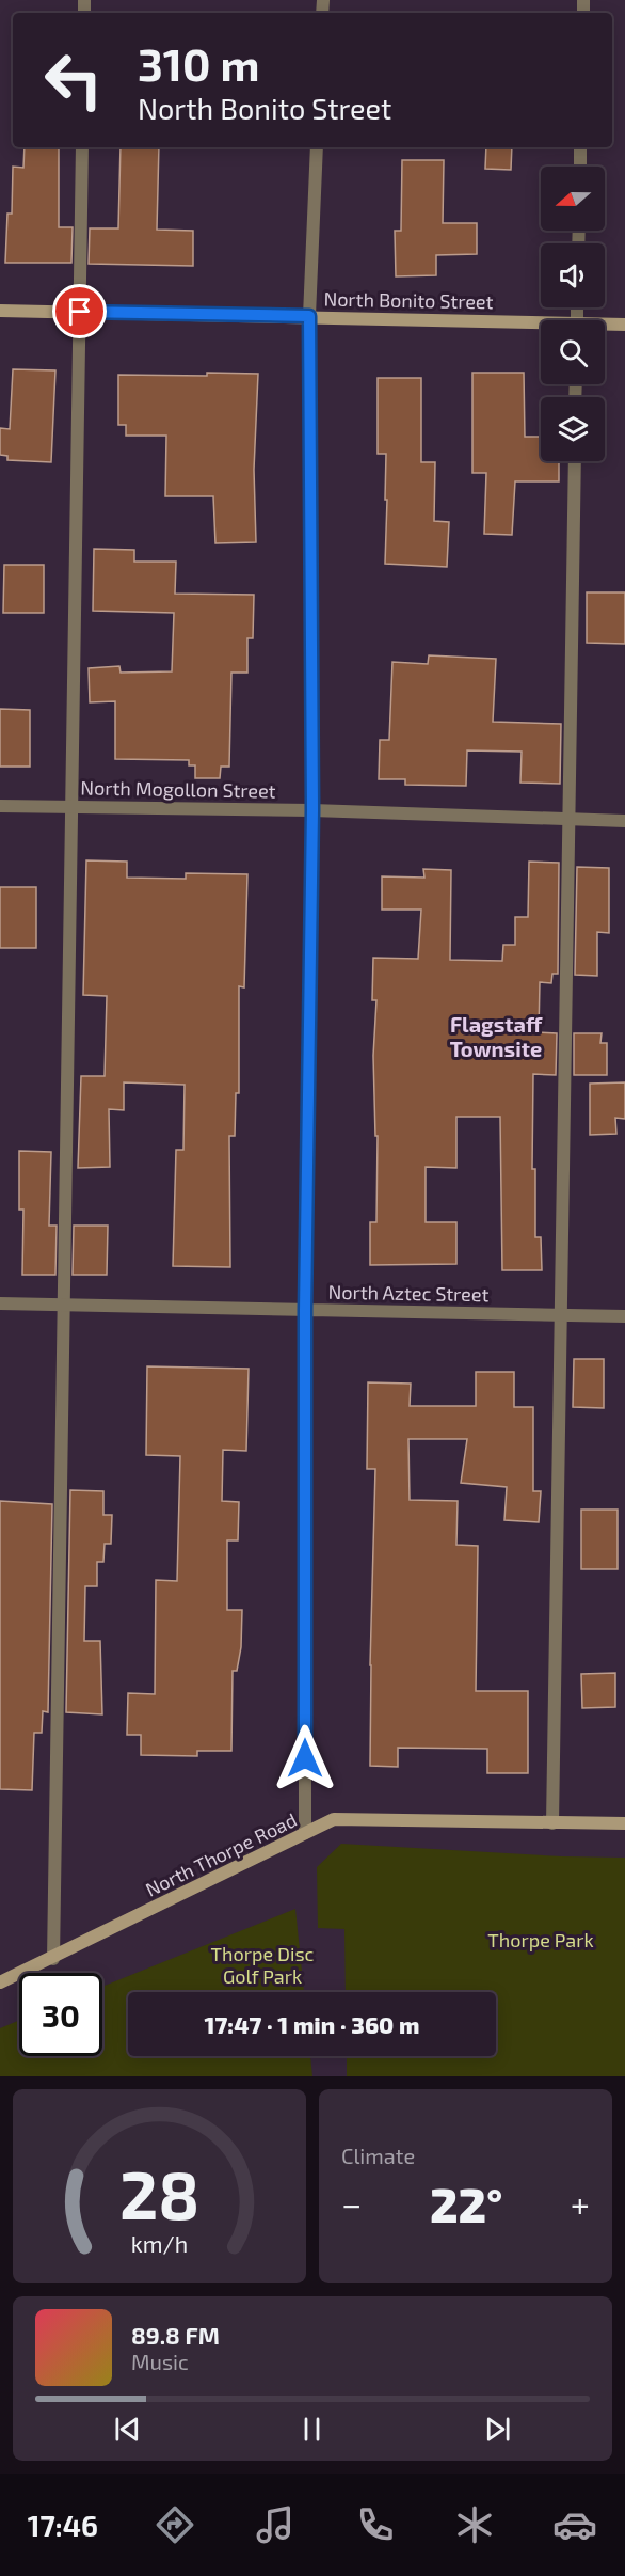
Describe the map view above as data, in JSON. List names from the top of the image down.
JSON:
{
  "streets": {
    "street": [
      "North Bonito Street",
      "North Mogollon Street",
      "North Aztec Street",
      "North Thorpe Road"
    ]
  },
  "districts": ["Flagstaff Townsite"],
  "parks": ["Thorpe Park", "Thorpe Disc Golf Park"],
  "north": "left",
  "page": {
    "turn": ["310 m", "North Bonito Street"],
    "limit": "30",
    "trip": "17:47 · 1 min · 360 m",
    "tile": "Climate",
    "heat": ["−", "22°", "+"],
    "song": ["89.8 FM", "Music"],
    "tabs": "17:46",
    "gauge": ["28", "km/h"]
  }
}
